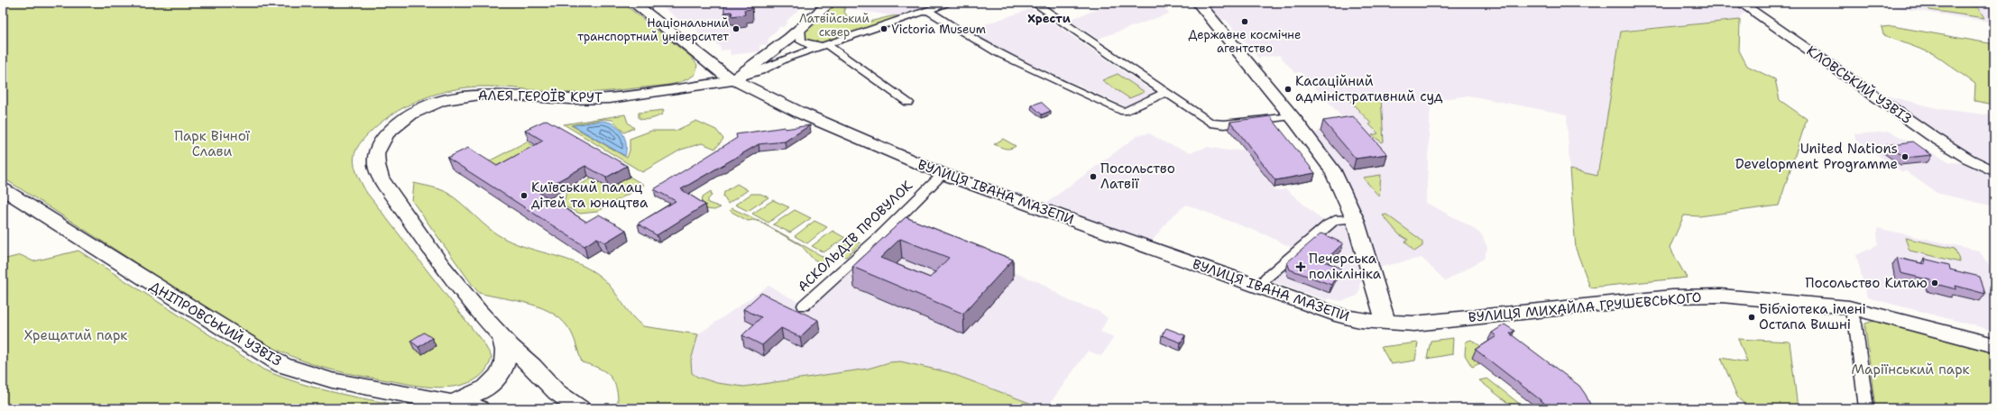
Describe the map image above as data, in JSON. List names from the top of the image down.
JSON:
{
  "streets": {
    "main road": [
      "АЛЕЯ ГЕРОЇВ КРУТ",
      "ВУЛИЦЯ ІВАНА МАЗЕПИ",
      "ВУЛИЦЯ МИХАЙЛА ГРУШЕВСЬКОГО",
      "ДНІПРОВСЬКИЙ УЗВІЗ"
    ],
    "street": ["КЛОВСЬКИЙ УЗВІЗ", "АСКОЛЬДІВ ПРОВУЛОК"]
  },
  "crossings": [
    ["АЛЕЯ ГЕРОЇВ КРУТ", "ВУЛИЦЯ ІВАНА МАЗЕПИ"],
    ["ВУЛИЦЯ ІВАНА МАЗЕПИ", "АСКОЛЬДІВ ПРОВУЛОК"],
    ["ВУЛИЦЯ ІВАНА МАЗЕПИ", "ВУЛИЦЯ МИХАЙЛА ГРУШЕВСЬКОГО"]
  ],
  "districts": ["Хрести"],
  "parks": [
    "Латвійський сквер",
    "Парк Вічної Слави",
    "Хрещатий парк",
    "Маріїнський парк"
  ],
  "places": {
    "other": [
      "Державне космічне агентство",
      "Національний транспортний університет",
      "Victoria Museum",
      "Касаційний адміністративний суд",
      "United Nations Development Programme",
      "Посольство Латвії",
      "Київський палац дітей та юнацтва",
      "Посольство Китаю",
      "Бібліотека імені Остапа Вишні"
    ],
    "health": ["Печерська поліклініка"]
  }
}
